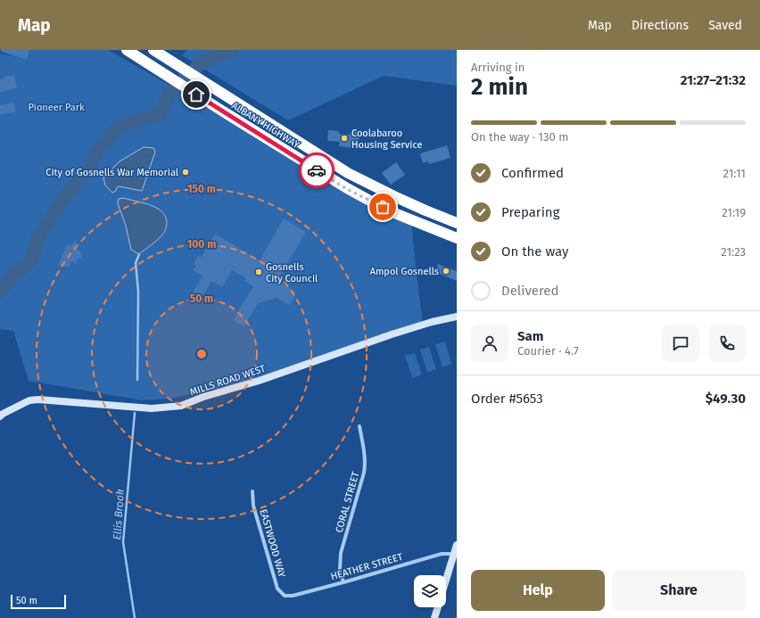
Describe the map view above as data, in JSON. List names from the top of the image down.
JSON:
{
  "streets": {
    "highway": ["ALBANY HIGHWAY"],
    "main road": ["MILLS ROAD WEST"],
    "street": ["CORAL STREET", "EASTWOOD WAY", "HEATHER STREET"]
  },
  "crossings": [
    ["CORAL STREET", "HEATHER STREET"],
    ["EASTWOOD WAY", "HEATHER STREET"]
  ],
  "water": ["Ellis Brook"],
  "parks": ["Pioneer Park"],
  "places": [
    "Coolabaroo Housing Service",
    "City of Gosnells War Memorial",
    "Ampol Gosnells",
    "Gosnells City Council"
  ],
  "scale_bar": "50 m",
  "page": {
    "header": "Map",
    "nav": ["Map", "Directions", "Saved"],
    "heading": ["2 min", "Arriving in", "21:27–21:32"],
    "panel": [
      "Sam",
      "Courier · 4.7",
      "Order #5653",
      "$49.30"
    ],
    "bar": "On the way · 130 m",
    "list": [
      ["Confirmed", "21:11"],
      ["Preparing", "21:19"],
      ["On the way", "21:23"],
      "Delivered"
    ],
    "buttons": ["Help", "Share"],
    "scale": "50 m"
  },
  "rings": ["150 m", "100 m", "50 m"]
}
